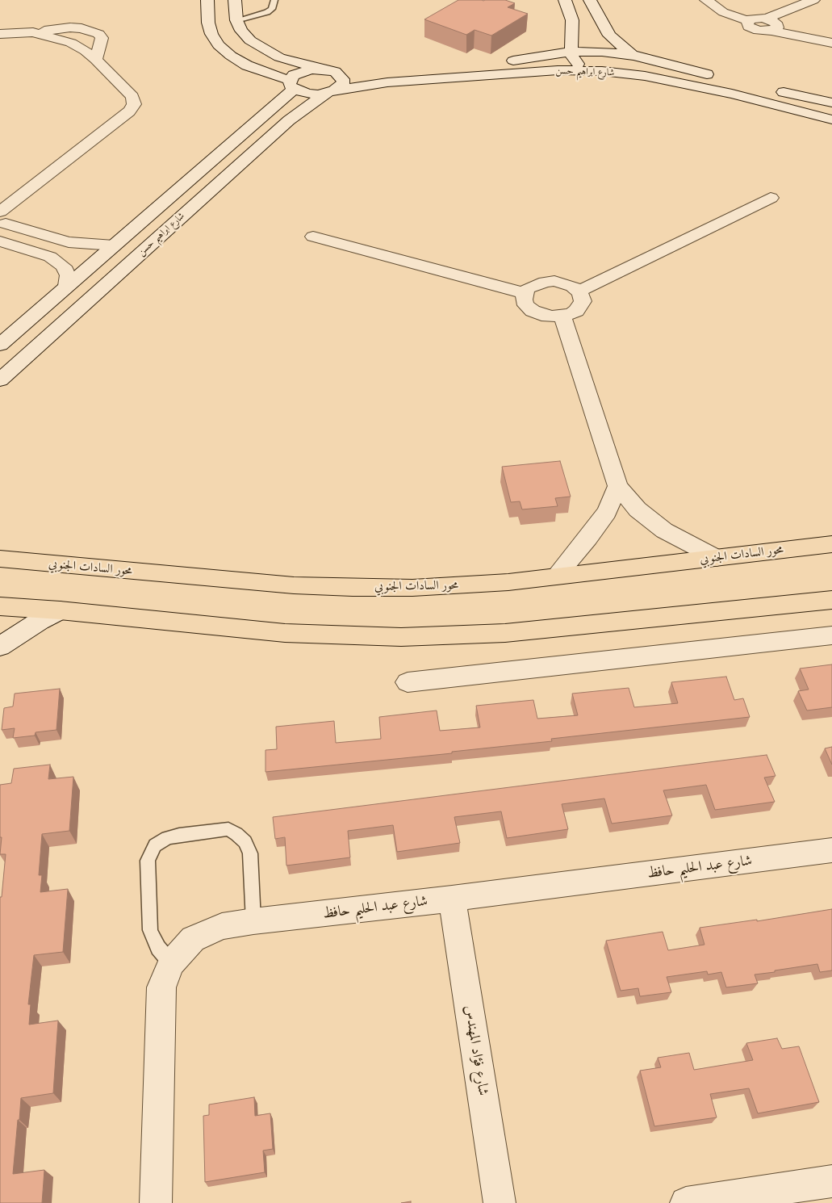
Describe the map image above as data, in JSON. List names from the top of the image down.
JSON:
{
  "streets": {
    "main road": ["محور السادات الجنوبي"],
    "street": ["شارع ابراهيم حسن", "شارع عبد الحليم حافظ", "شارع فؤاد المهندس"]
  },
  "crossings": [
    ["شارع عبد الحليم حافظ", "شارع فؤاد المهندس"]
  ]
}
